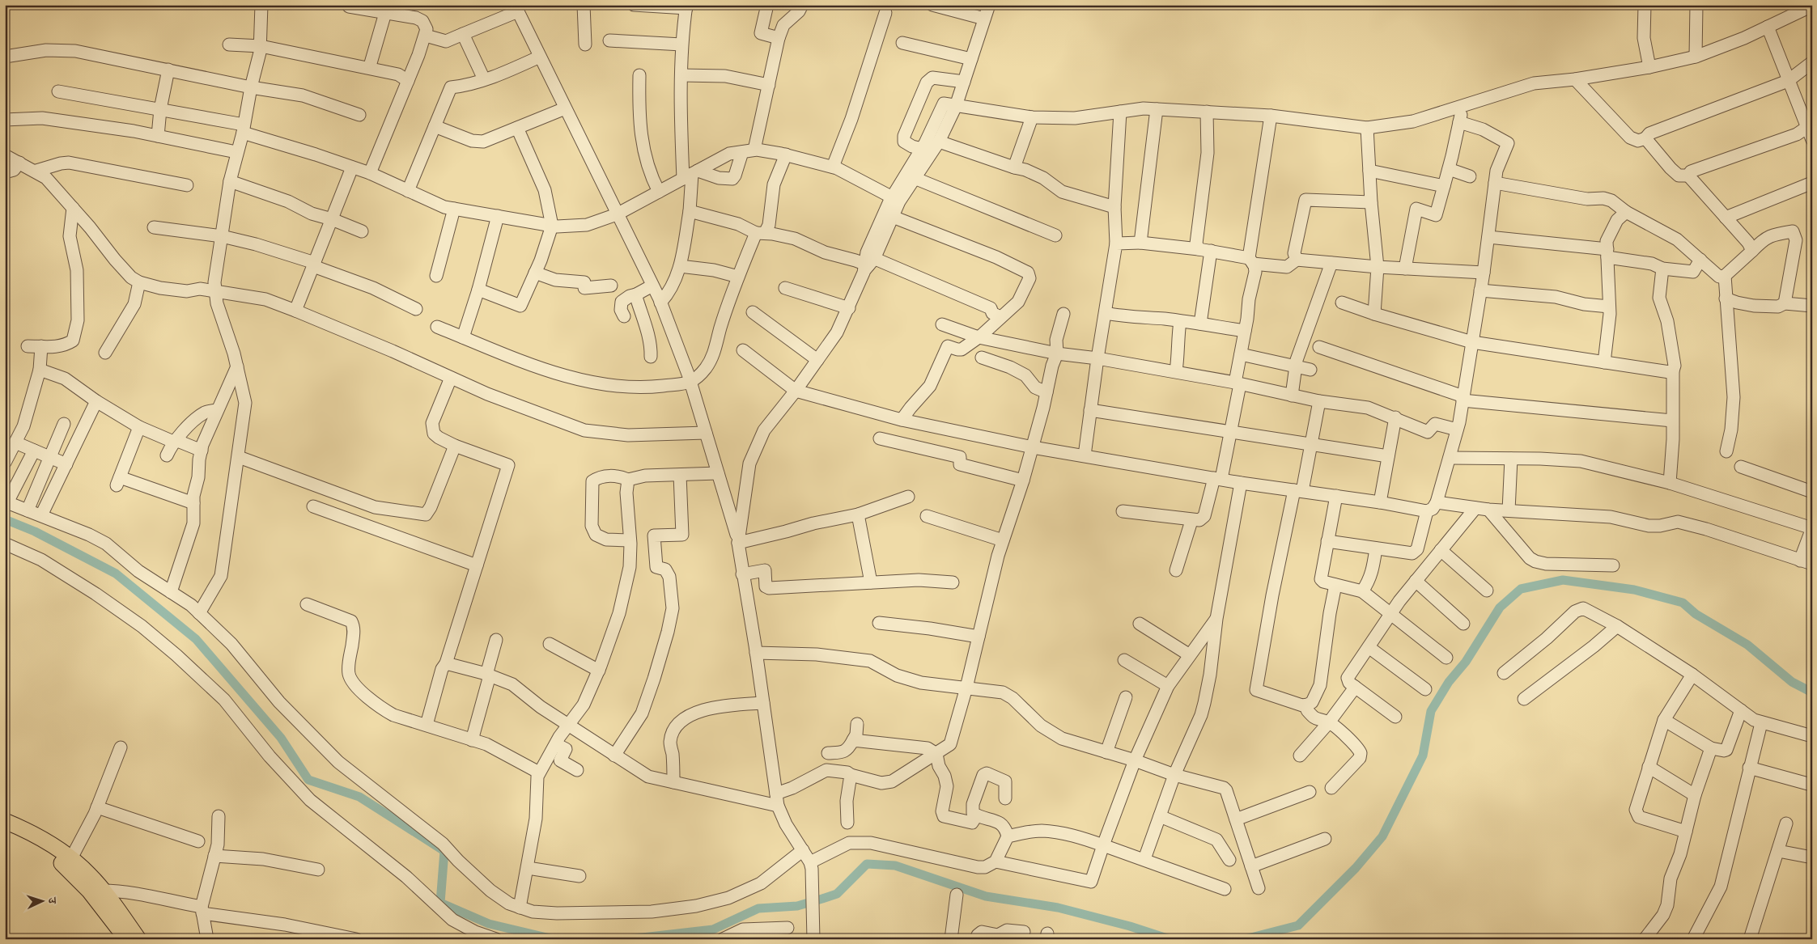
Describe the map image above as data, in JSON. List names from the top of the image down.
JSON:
{
  "north": "right"
}
